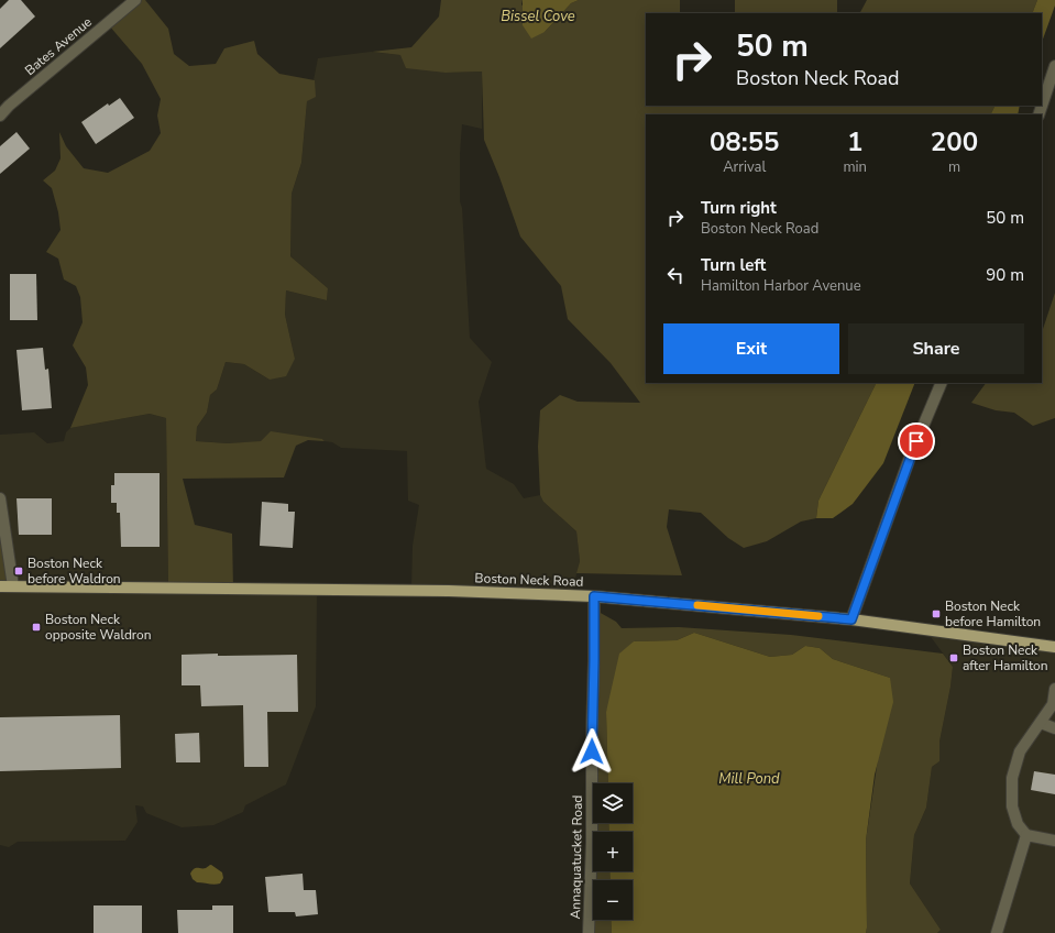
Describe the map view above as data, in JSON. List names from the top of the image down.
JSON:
{
  "streets": {
    "main road": ["Boston Neck Road"],
    "street": ["Bates Avenue", "Annaquatucket Road"]
  },
  "crossings": [
    ["Boston Neck Road", "Annaquatucket Road"]
  ],
  "water": ["Bissel Cove", "Mill Pond"],
  "places": {
    "transit": [
      "Boston Neck before Waldron",
      "Boston Neck before Hamilton",
      "Boston Neck opposite Waldron",
      "Boston Neck after Hamilton"
    ]
  },
  "page": {
    "turn": ["50 m", "Boston Neck Road"],
    "eta": [
      "08:55",
      "Arrival",
      "1",
      "min",
      "200",
      "m"
    ],
    "list": [
      {
        "name": "Turn right",
        "note": "Boston Neck Road",
        "value": "50 m"
      },
      {
        "name": "Turn left",
        "note": "Hamilton Harbor Avenue",
        "value": "90 m"
      }
    ],
    "buttons": ["Exit", "Share"],
    "map_buttons": ["+", "−"]
  }
}
